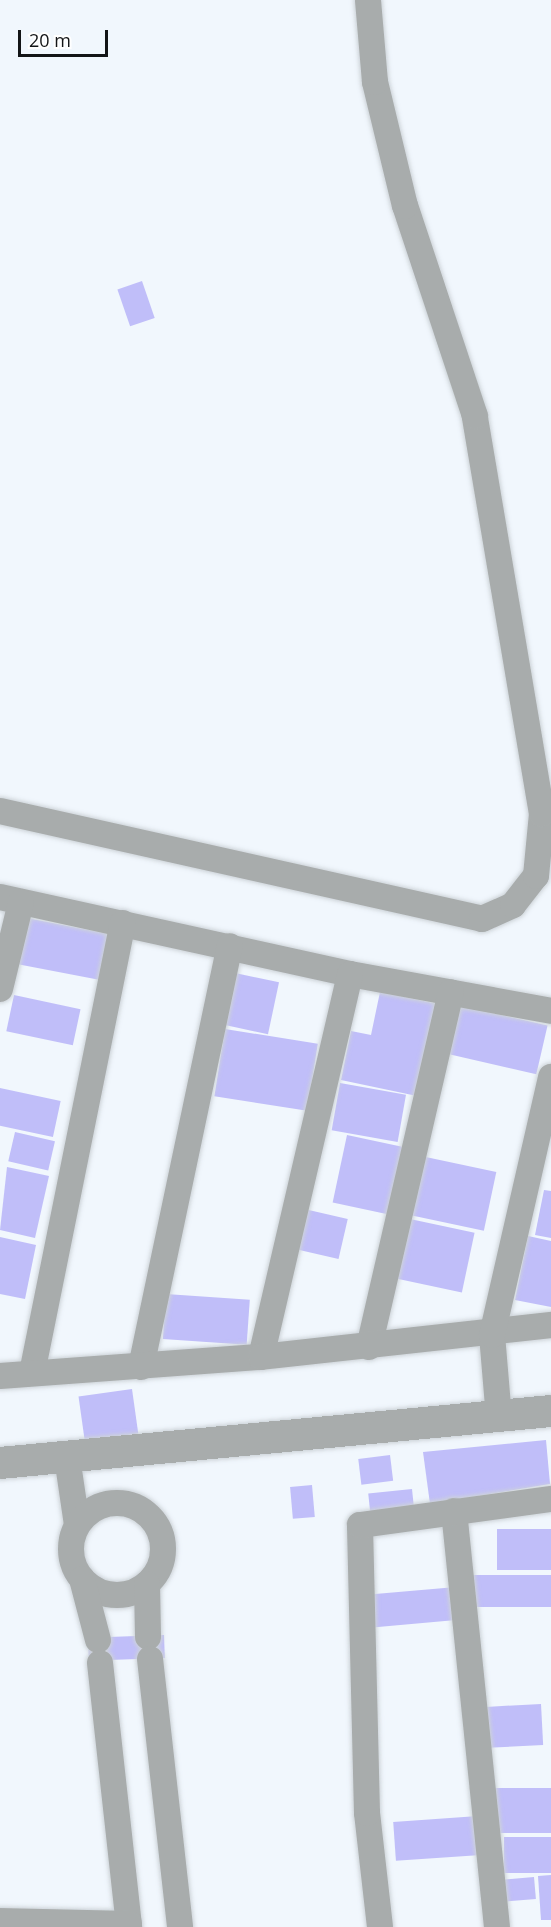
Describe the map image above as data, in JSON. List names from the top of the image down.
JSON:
{
  "scale_bar": "20 m"
}
